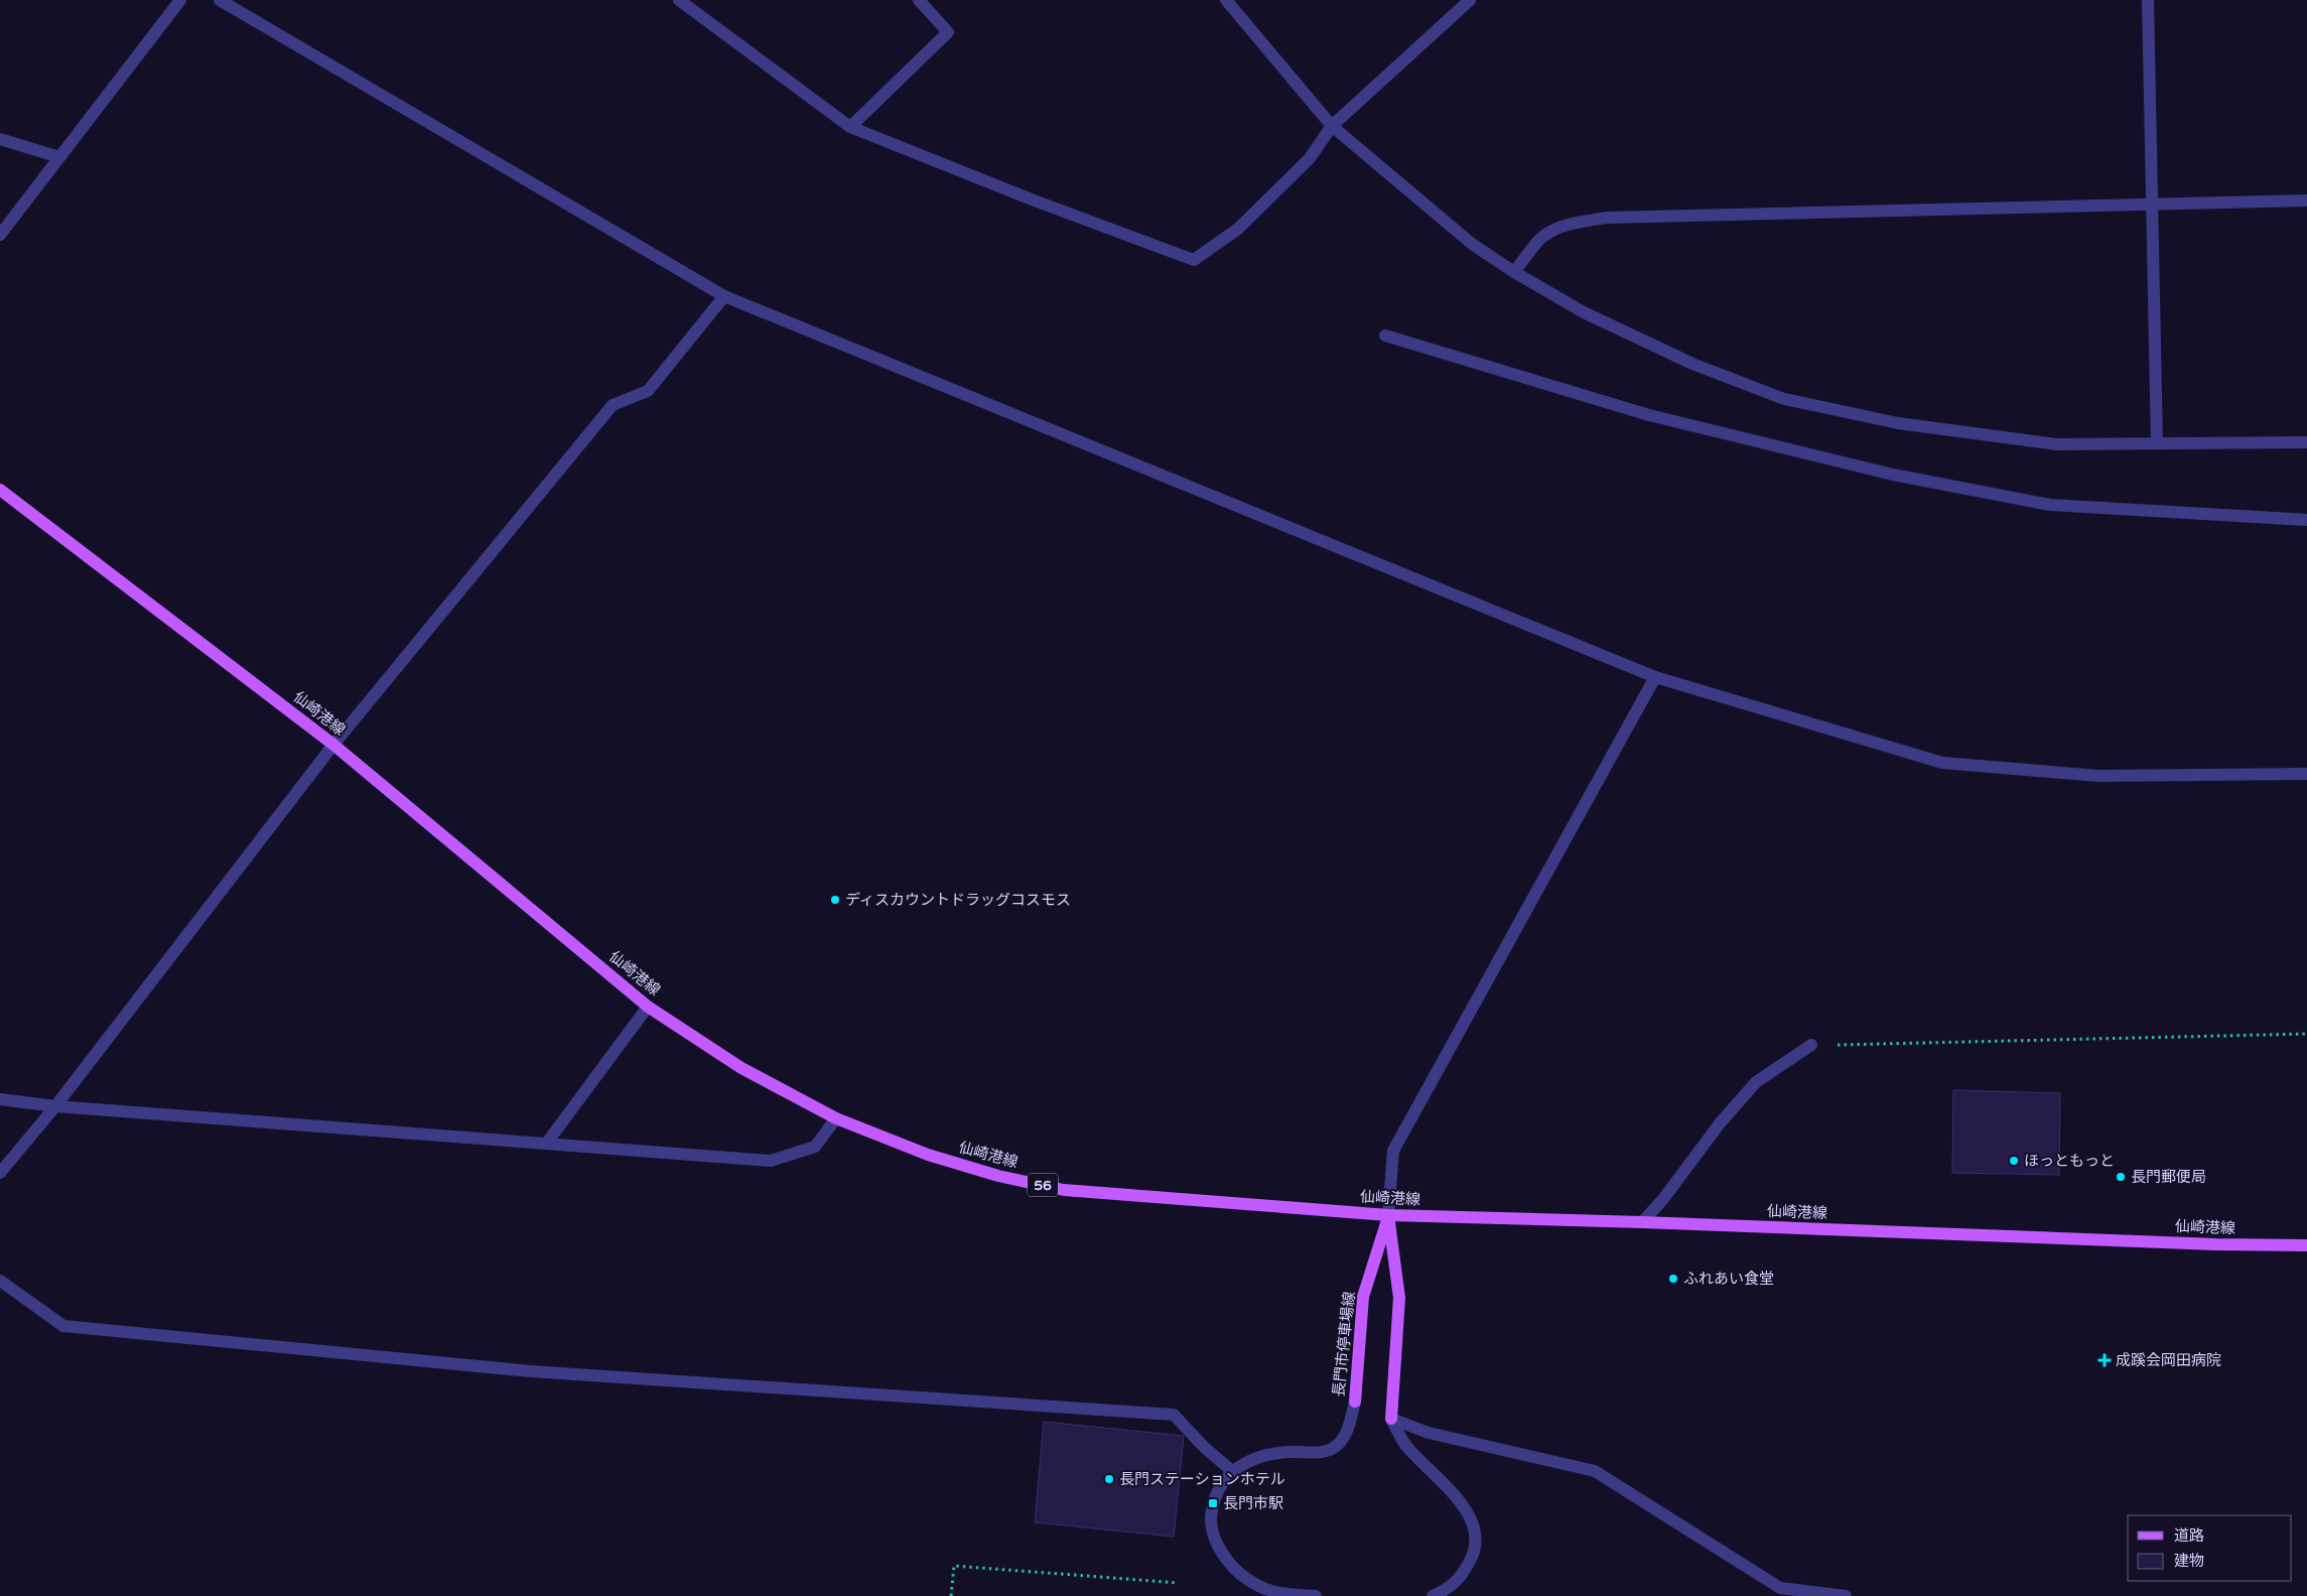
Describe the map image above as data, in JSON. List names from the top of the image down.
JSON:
{
  "streets": {
    "main road": ["仙崎港線", "56", "長門市停車場線"]
  },
  "crossings": [
    ["仙崎港線", "長門市停車場線"]
  ],
  "places": {
    "other": [
      "ディスカウントドラッグコスモス",
      "ほっともっと",
      "長門郵便局",
      "ふれあい食堂",
      "長門ステーションホテル"
    ],
    "health": ["成蹊会岡田病院"],
    "transit": ["長門市駅"]
  },
  "legend": ["道路", "建物"]
}
